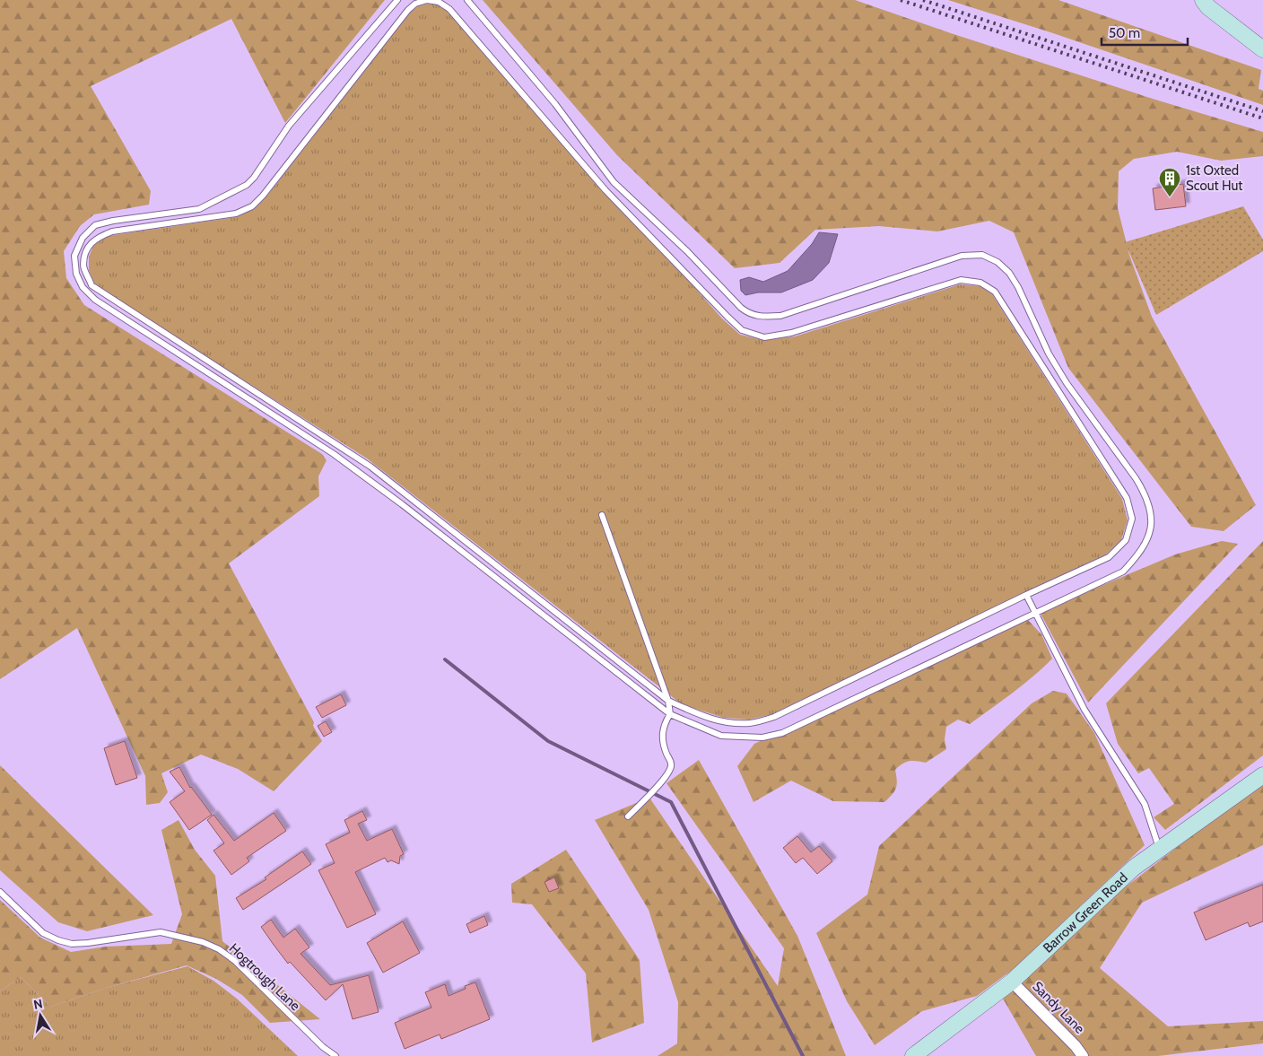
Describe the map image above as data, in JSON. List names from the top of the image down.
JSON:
{
  "streets": {
    "street": ["Barrow Green Road", "Sandy Lane"],
    "lane": ["Hogtrough Lane"]
  },
  "crossings": [
    ["Barrow Green Road", "Sandy Lane"]
  ],
  "places": {
    "building": ["1st Oxted Scout Hut"]
  },
  "scale_bar": "50 m",
  "north": "top"
}
